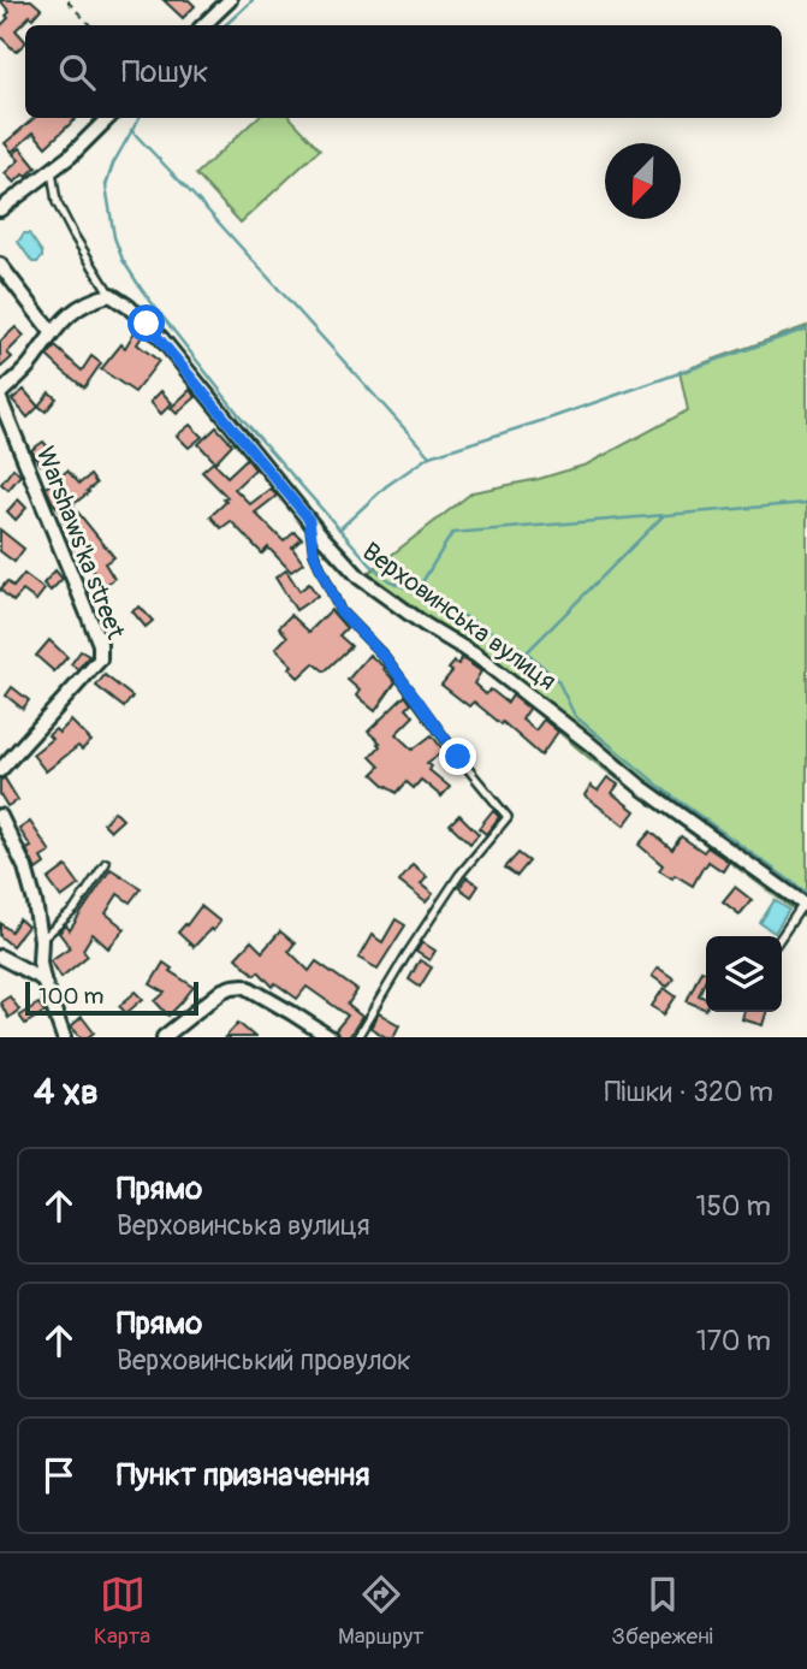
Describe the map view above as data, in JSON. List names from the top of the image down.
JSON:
{
  "streets": {
    "street": ["Warshaws'ka street", "Верховинська вулиця"]
  },
  "scale_bar": "100 m",
  "north": "bottom left",
  "page": {
    "search": "Пошук",
    "scale": "100 m",
    "heading": ["4 хв", "Пішки · 320 m"],
    "list": [
      ["Прямо", "Верховинська вулиця", "150 m"],
      ["Прямо", "Верховинський провулок", "170 m"],
      "Пункт призначення"
    ],
    "nav": ["Карта", "Маршрут", "Збережені"]
  }
}
